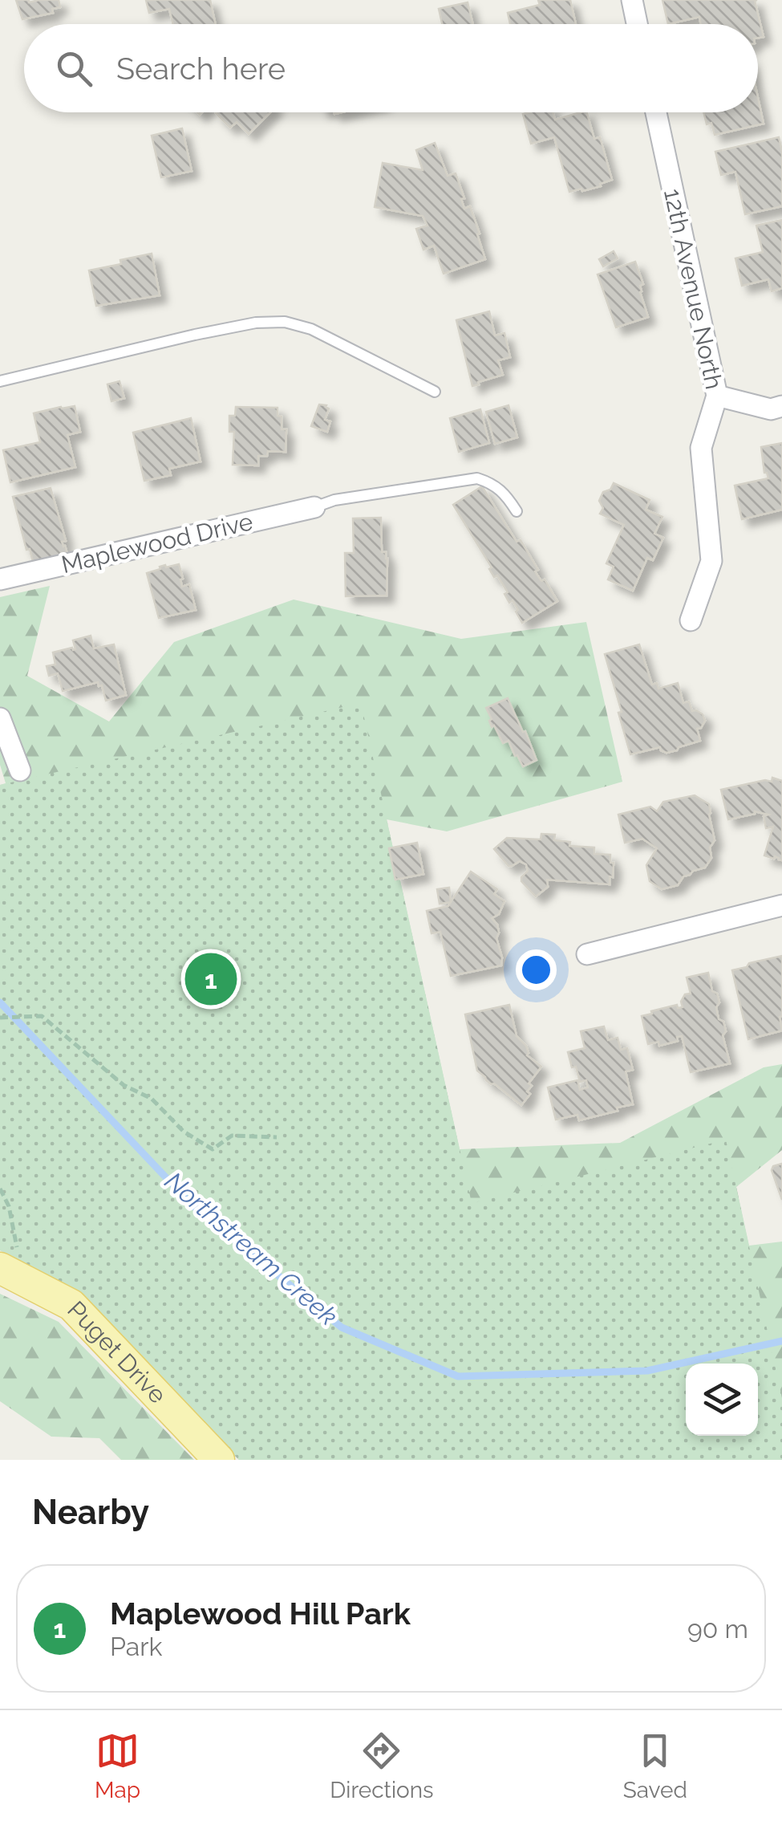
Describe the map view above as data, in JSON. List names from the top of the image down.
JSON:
{
  "streets": {
    "main road": ["Puget Drive"],
    "street": ["12th Avenue North", "Maplewood Drive"]
  },
  "water": ["Northstream Creek"],
  "page": {
    "search": "Search here",
    "pins": "1",
    "heading": "Nearby",
    "list": [
      {
        "mark": "1",
        "name": "Maplewood Hill Park",
        "note": "Park",
        "value": "90 m"
      }
    ],
    "nav": ["Map", "Directions", "Saved"]
  }
}
